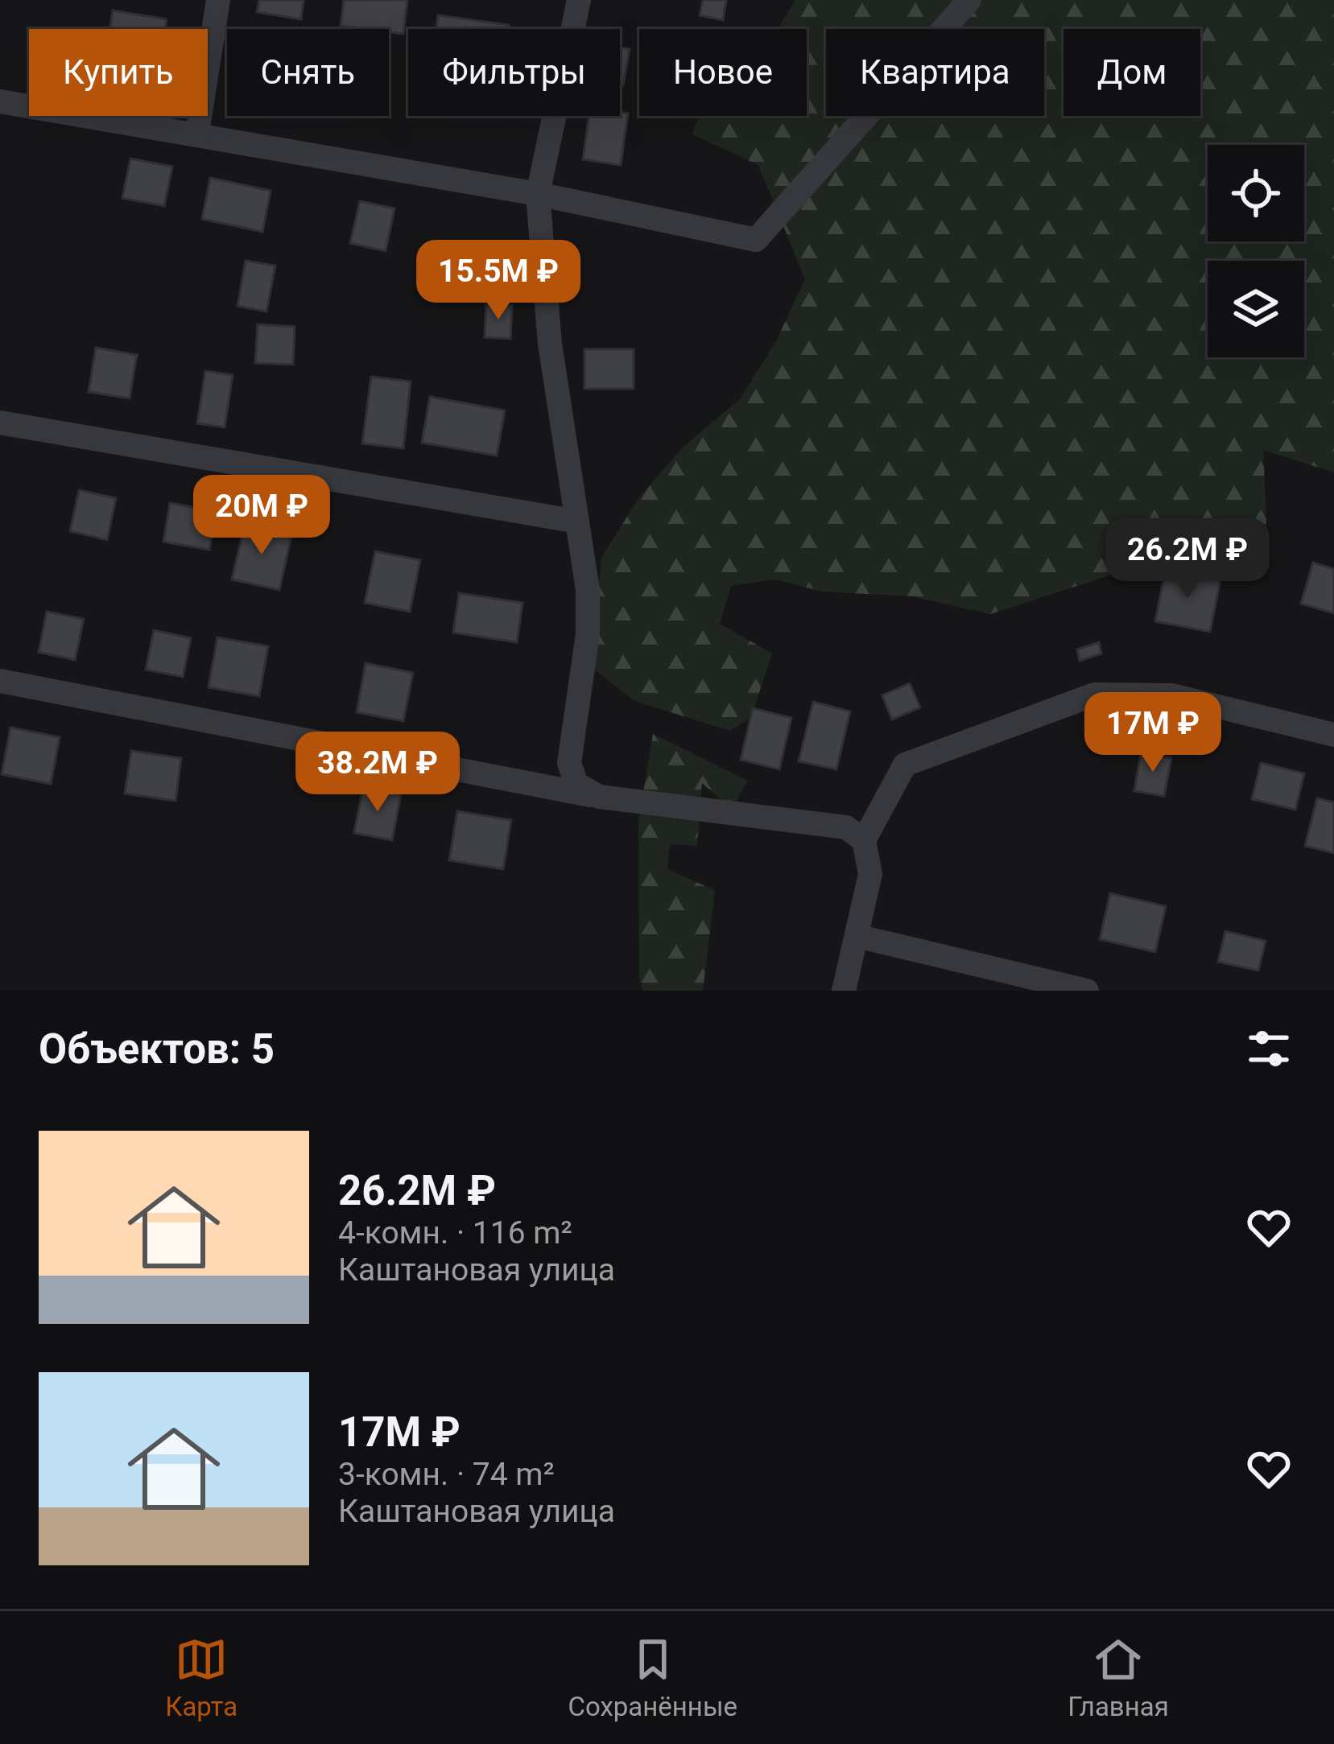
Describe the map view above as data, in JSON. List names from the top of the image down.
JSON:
{
  "page": {
    "chip": [
      "Купить",
      "Снять",
      "Фильтры",
      "Новое",
      "Квартира",
      "Дом"
    ],
    "price": [
      "15.5M ₽",
      "20M ₽",
      "26.2M ₽",
      "17M ₽",
      "38.2M ₽"
    ],
    "heading": "Объектов: 5",
    "list": [
      {
        "name": "26.2M ₽",
        "note": "4-комн. · 116 m² · Каштановая улица"
      },
      {
        "name": "17M ₽",
        "note": "3-комн. · 74 m² · Каштановая улица"
      }
    ],
    "tabs": ["Карта", "Сохранённые", "Главная"]
  }
}
